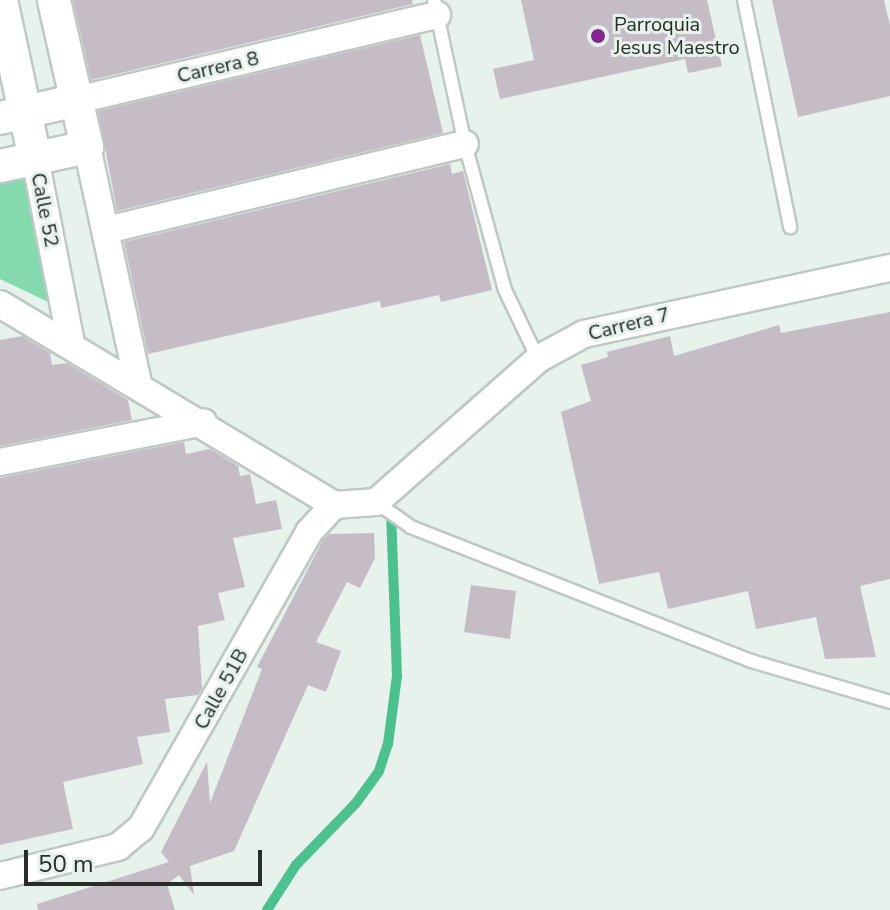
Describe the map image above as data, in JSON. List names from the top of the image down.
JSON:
{
  "streets": {
    "street": [
      "Carrera 8",
      "Calle 52",
      "Carrera 7",
      "Calle 51B"
    ]
  },
  "crossings": [
    ["Carrera 8", "Calle 52"]
  ],
  "places": ["Parroquia Jesus Maestro"],
  "scale_bar": "50 m"
}
